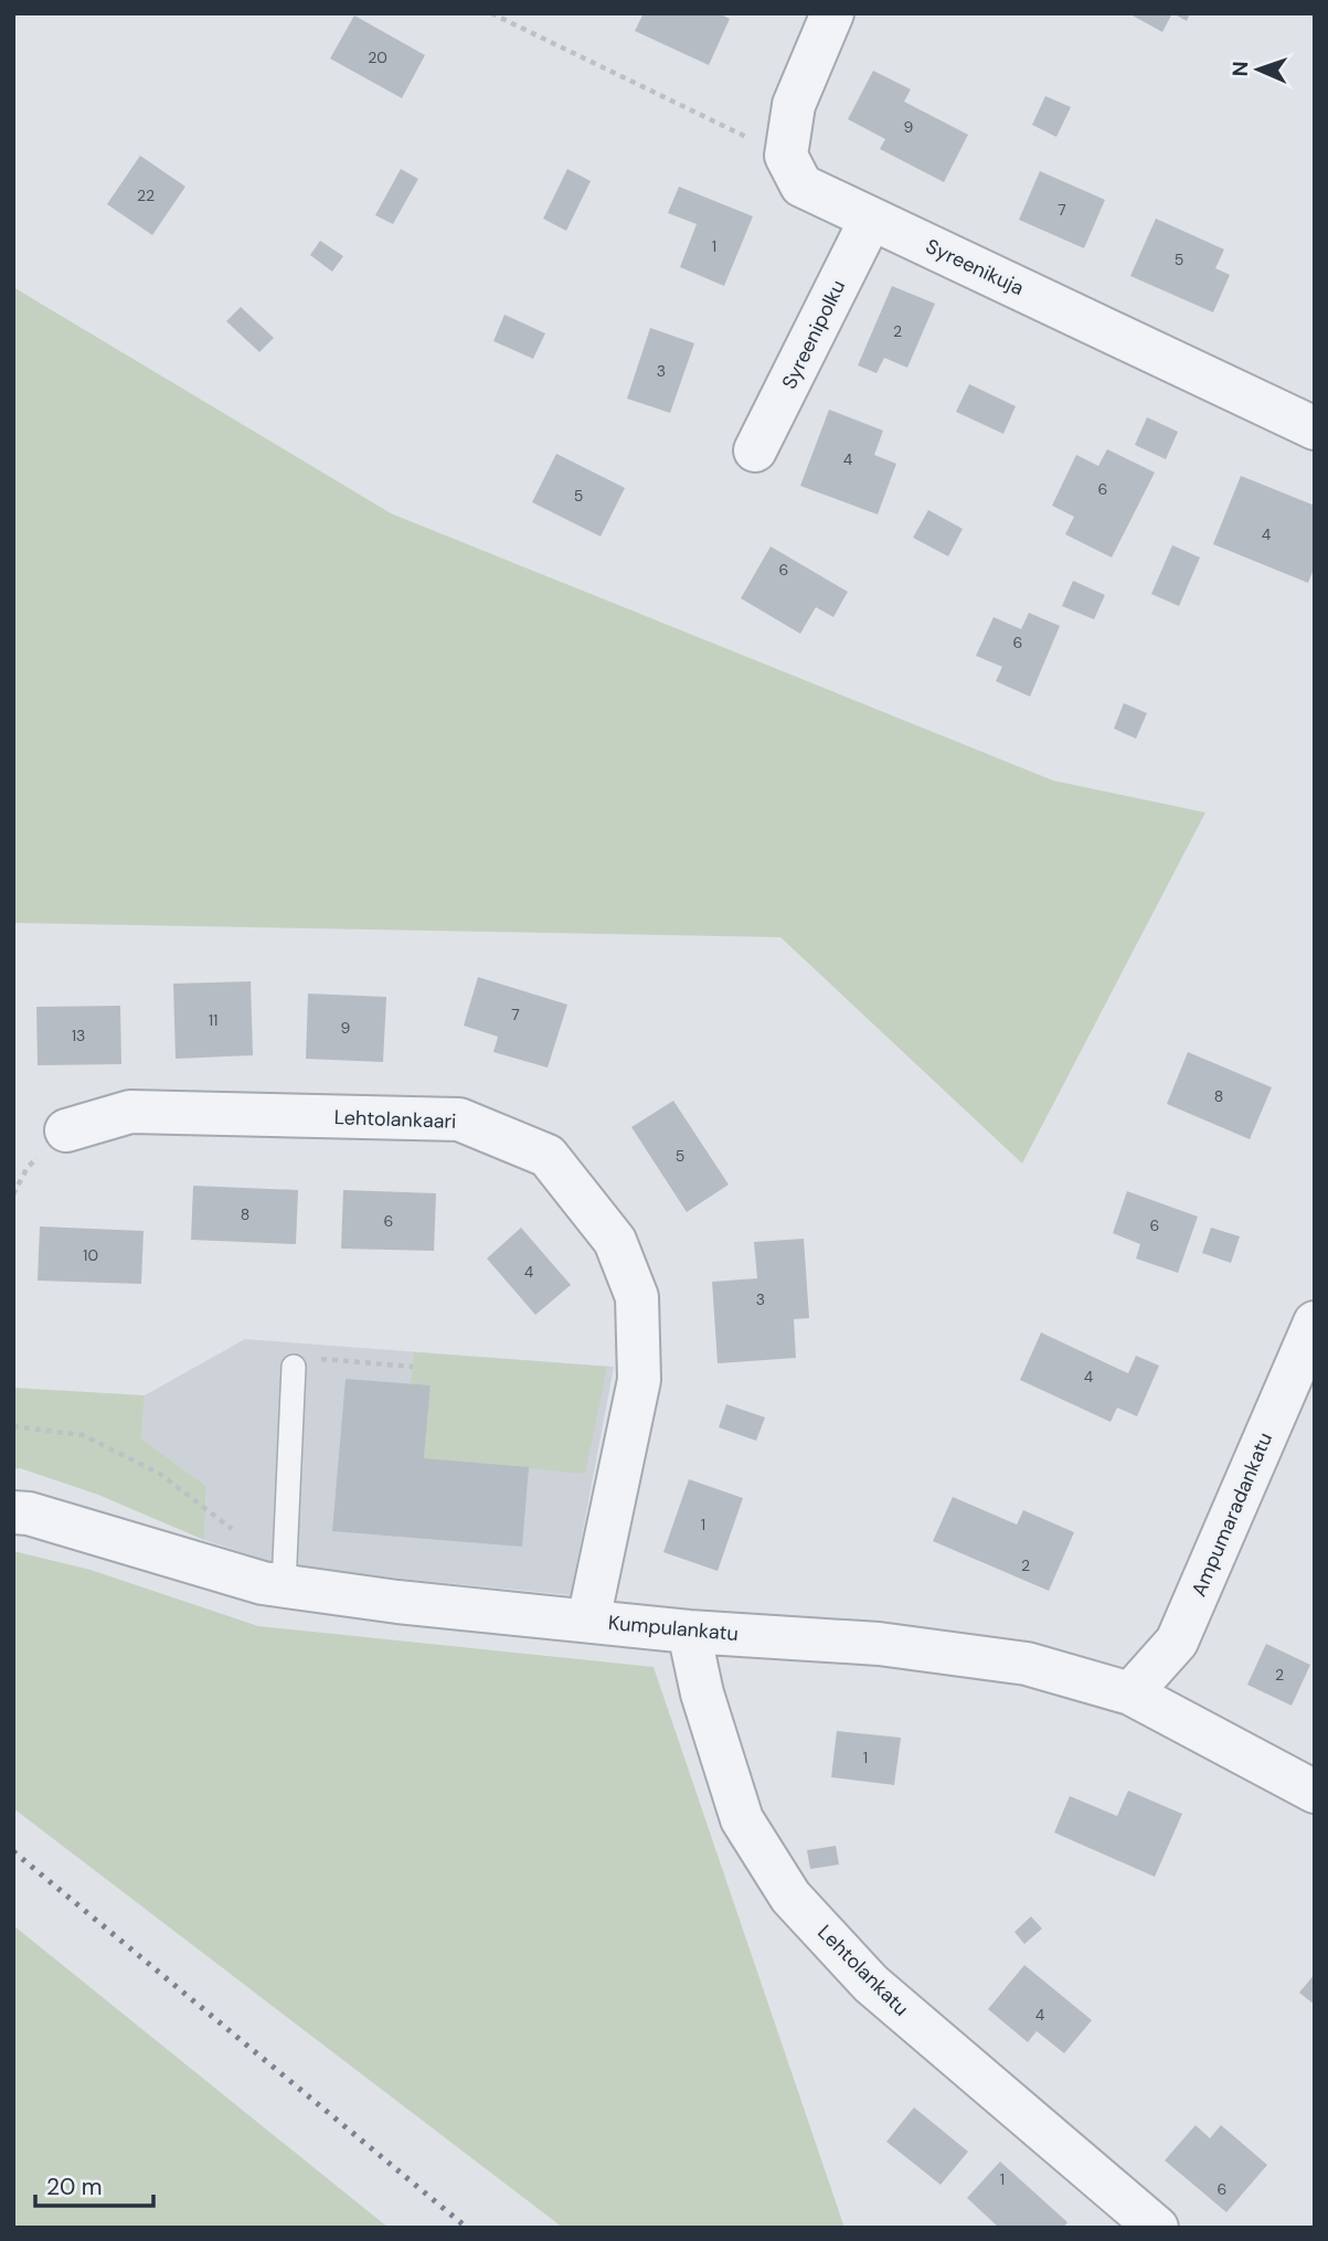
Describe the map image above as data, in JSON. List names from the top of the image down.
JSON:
{
  "streets": {
    "street": [
      "Syreenikuja",
      "Syreenipolku",
      "Lehtolankaari",
      "Ampumaradankatu",
      "Kumpulankatu",
      "Lehtolankatu"
    ]
  },
  "crossings": [
    ["Syreenikuja", "Syreenipolku"],
    ["Lehtolankaari", "Kumpulankatu"],
    ["Ampumaradankatu", "Kumpulankatu"],
    ["Kumpulankatu", "Lehtolankatu"]
  ],
  "house_numbers": [
    "20",
    "9",
    "22",
    "7",
    "1",
    "5",
    "2",
    "3",
    "4",
    "6",
    "5",
    "4",
    "6",
    "6",
    "7",
    "11",
    "9",
    "13",
    "8",
    "5",
    "8",
    "6",
    "6",
    "10",
    "4",
    "3",
    "4",
    "1",
    "2",
    "2",
    "1",
    "4",
    "1",
    "6"
  ],
  "scale_bar": "20 m",
  "north": "left"
}
